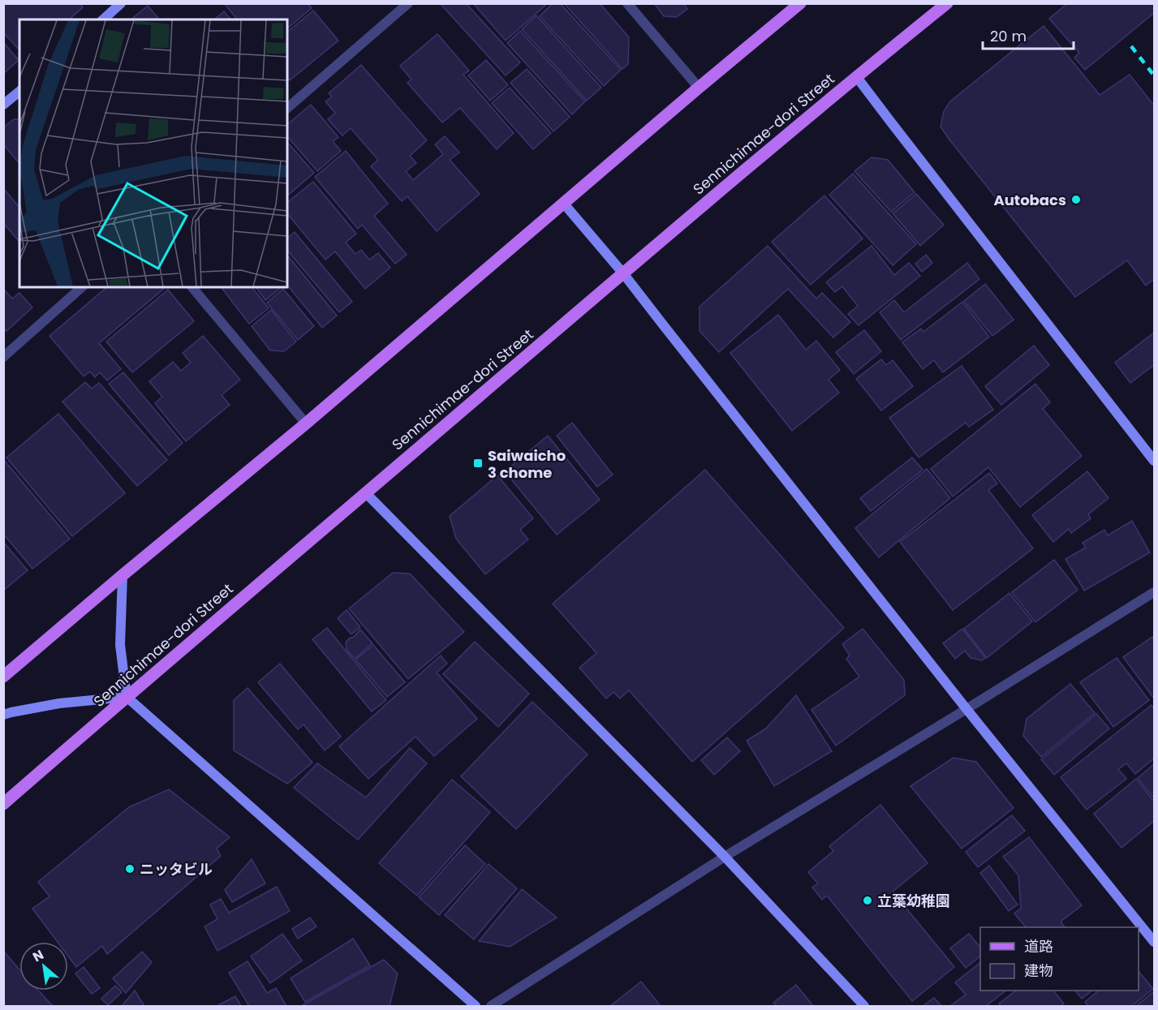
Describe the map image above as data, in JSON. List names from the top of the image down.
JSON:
{
  "streets": {
    "main road": ["Sennichimae-dori Street"]
  },
  "places": {
    "other": ["Autobacs", "ニッタビル", "立葉幼稚園"],
    "transit": ["Saiwaicho 3 chome"]
  },
  "legend": ["道路", "建物"],
  "scale_bar": "20 m",
  "north": "top left"
}
